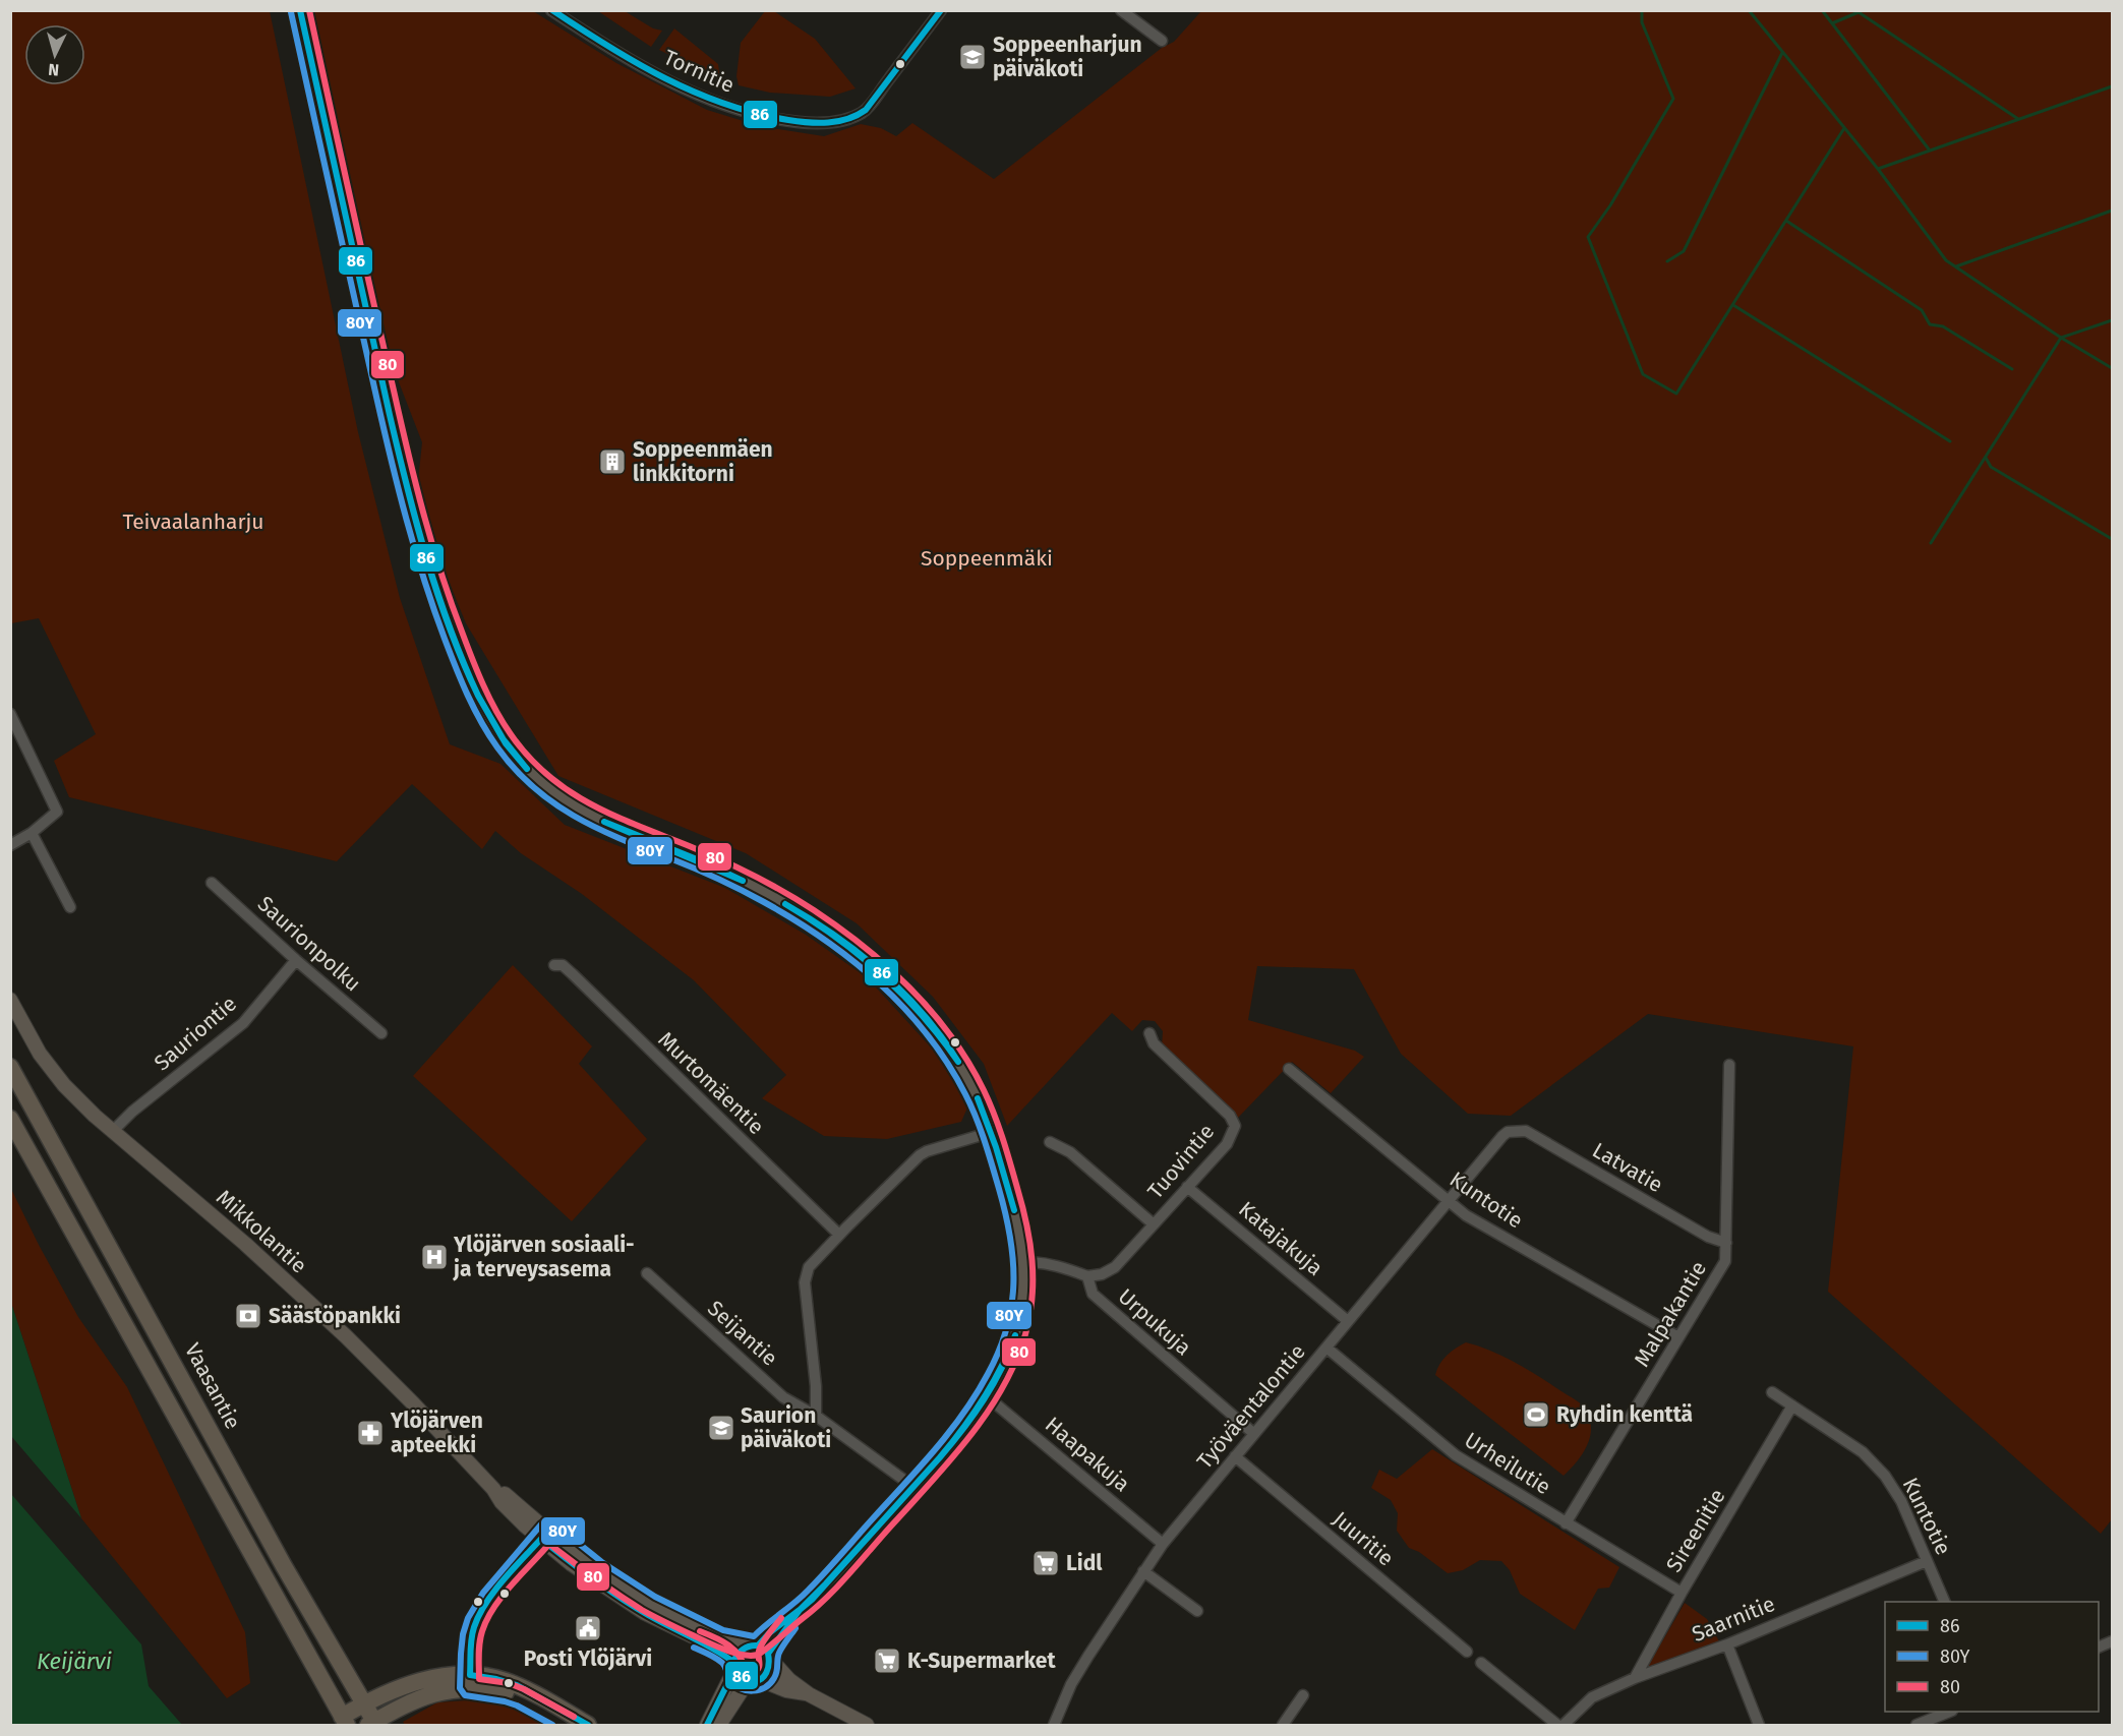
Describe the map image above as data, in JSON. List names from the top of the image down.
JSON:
{
  "streets": {
    "highway": ["Vaasantie"],
    "main road": ["Mikkolantie"],
    "street": [
      "Tornitie",
      "Saurionpolku",
      "Sauriontie",
      "Murtomäentie",
      "Tuovintie",
      "Latvatie",
      "Kuntotie",
      "Katajakuja",
      "Malpakantie",
      "Urpukuja",
      "Seijantie",
      "Työväentalontie",
      "Haapakuja",
      "Urheilutie",
      "Sireenitie",
      "Juuritie",
      "Saarnitie"
    ]
  },
  "crossings": [
    ["Saurionpolku", "Sauriontie"],
    ["Sauriontie", "Mikkolantie"],
    ["Tuovintie", "Katajakuja"],
    ["Tuovintie", "Urpukuja"],
    ["Latvatie", "Malpakantie"],
    ["Latvatie", "Työväentalontie"],
    ["Kuntotie", "Malpakantie"],
    ["Kuntotie", "Työväentalontie"],
    ["Kuntotie", "Sireenitie"],
    ["Kuntotie", "Saarnitie"],
    ["Katajakuja", "Työväentalontie"],
    ["Malpakantie", "Urheilutie"],
    ["Urpukuja", "Työväentalontie"],
    ["Työväentalontie", "Haapakuja"],
    ["Työväentalontie", "Urheilutie"],
    ["Työväentalontie", "Juuritie"],
    ["Urheilutie", "Sireenitie"],
    ["Sireenitie", "Saarnitie"]
  ],
  "water": ["Keijärvi"],
  "parks": ["Teivaalanharju", "Soppeenmäki"],
  "places": {
    "school or university": ["Soppeenharjun päiväkoti", "Saurion päiväkoti"],
    "building": ["Soppeenmäen linkkitorni"],
    "hospital": ["Ylöjärven sosiaali- ja terveysasema"],
    "bank": ["Säästöpankki"],
    "sports": ["Ryhdin kenttä"],
    "pharmacy": ["Ylöjärven apteekki"],
    "supermarket": ["Lidl", "K-Supermarket"],
    "public building": ["Posti Ylöjärvi"]
  },
  "lines": ["transit line 86", "transit line 80", "transit line 80Y"],
  "legend": ["86", "80Y", "80"],
  "north": "bottom"
}
